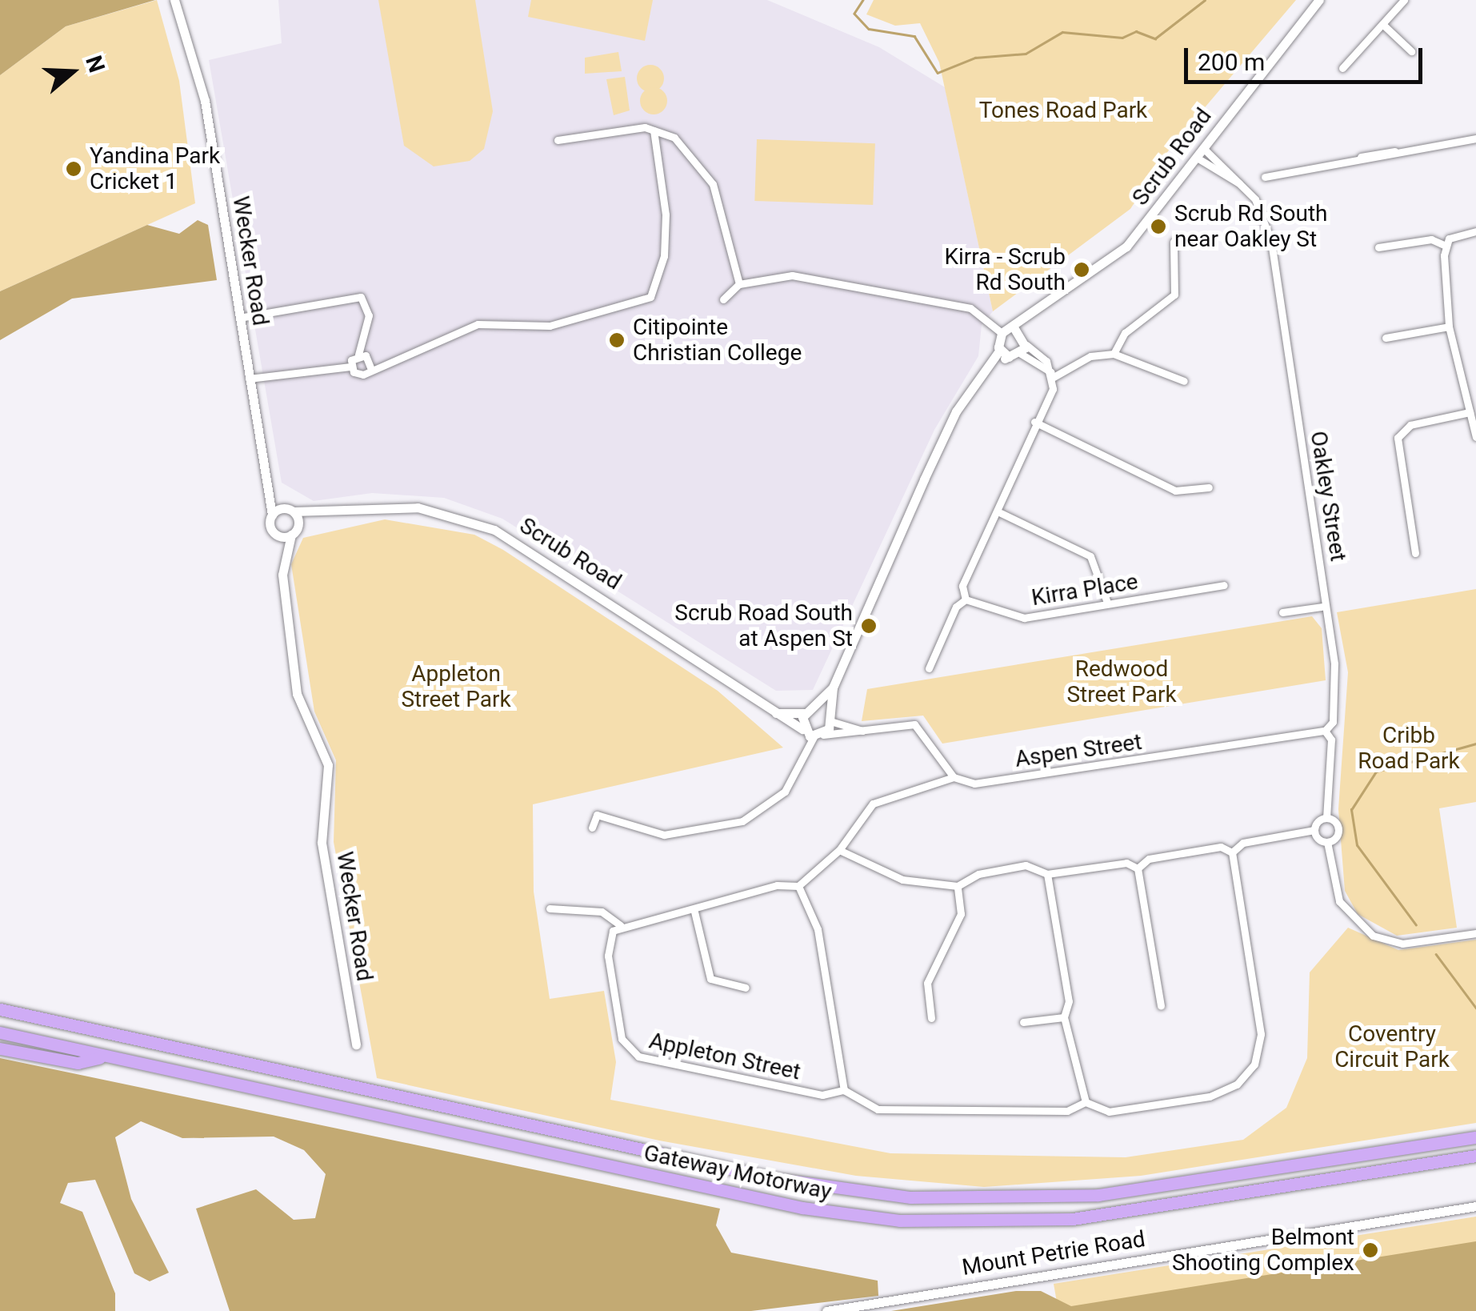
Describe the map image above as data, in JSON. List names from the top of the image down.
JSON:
{
  "streets": {
    "highway": ["Gateway Motorway"],
    "street": [
      "Scrub Road",
      "Wecker Road",
      "Oakley Street",
      "Kirra Place",
      "Aspen Street",
      "Appleton Street",
      "Mount Petrie Road"
    ]
  },
  "crossings": [
    ["Scrub Road", "Wecker Road"],
    ["Scrub Road", "Oakley Street"],
    ["Oakley Street", "Aspen Street"]
  ],
  "parks": [
    "Tones Road Park",
    "Redwood Street Park",
    "Appleton Street Park",
    "Cribb Road Park",
    "Coventry Circuit Park"
  ],
  "places": [
    "Yandina Park Cricket 1",
    "Scrub Rd South near Oakley St",
    "Kirra - Scrub Rd South",
    "Citipointe Christian College",
    "Scrub Road South at Aspen St",
    "Belmont Shooting Complex"
  ],
  "scale_bar": "200 m",
  "north": "right"
}
